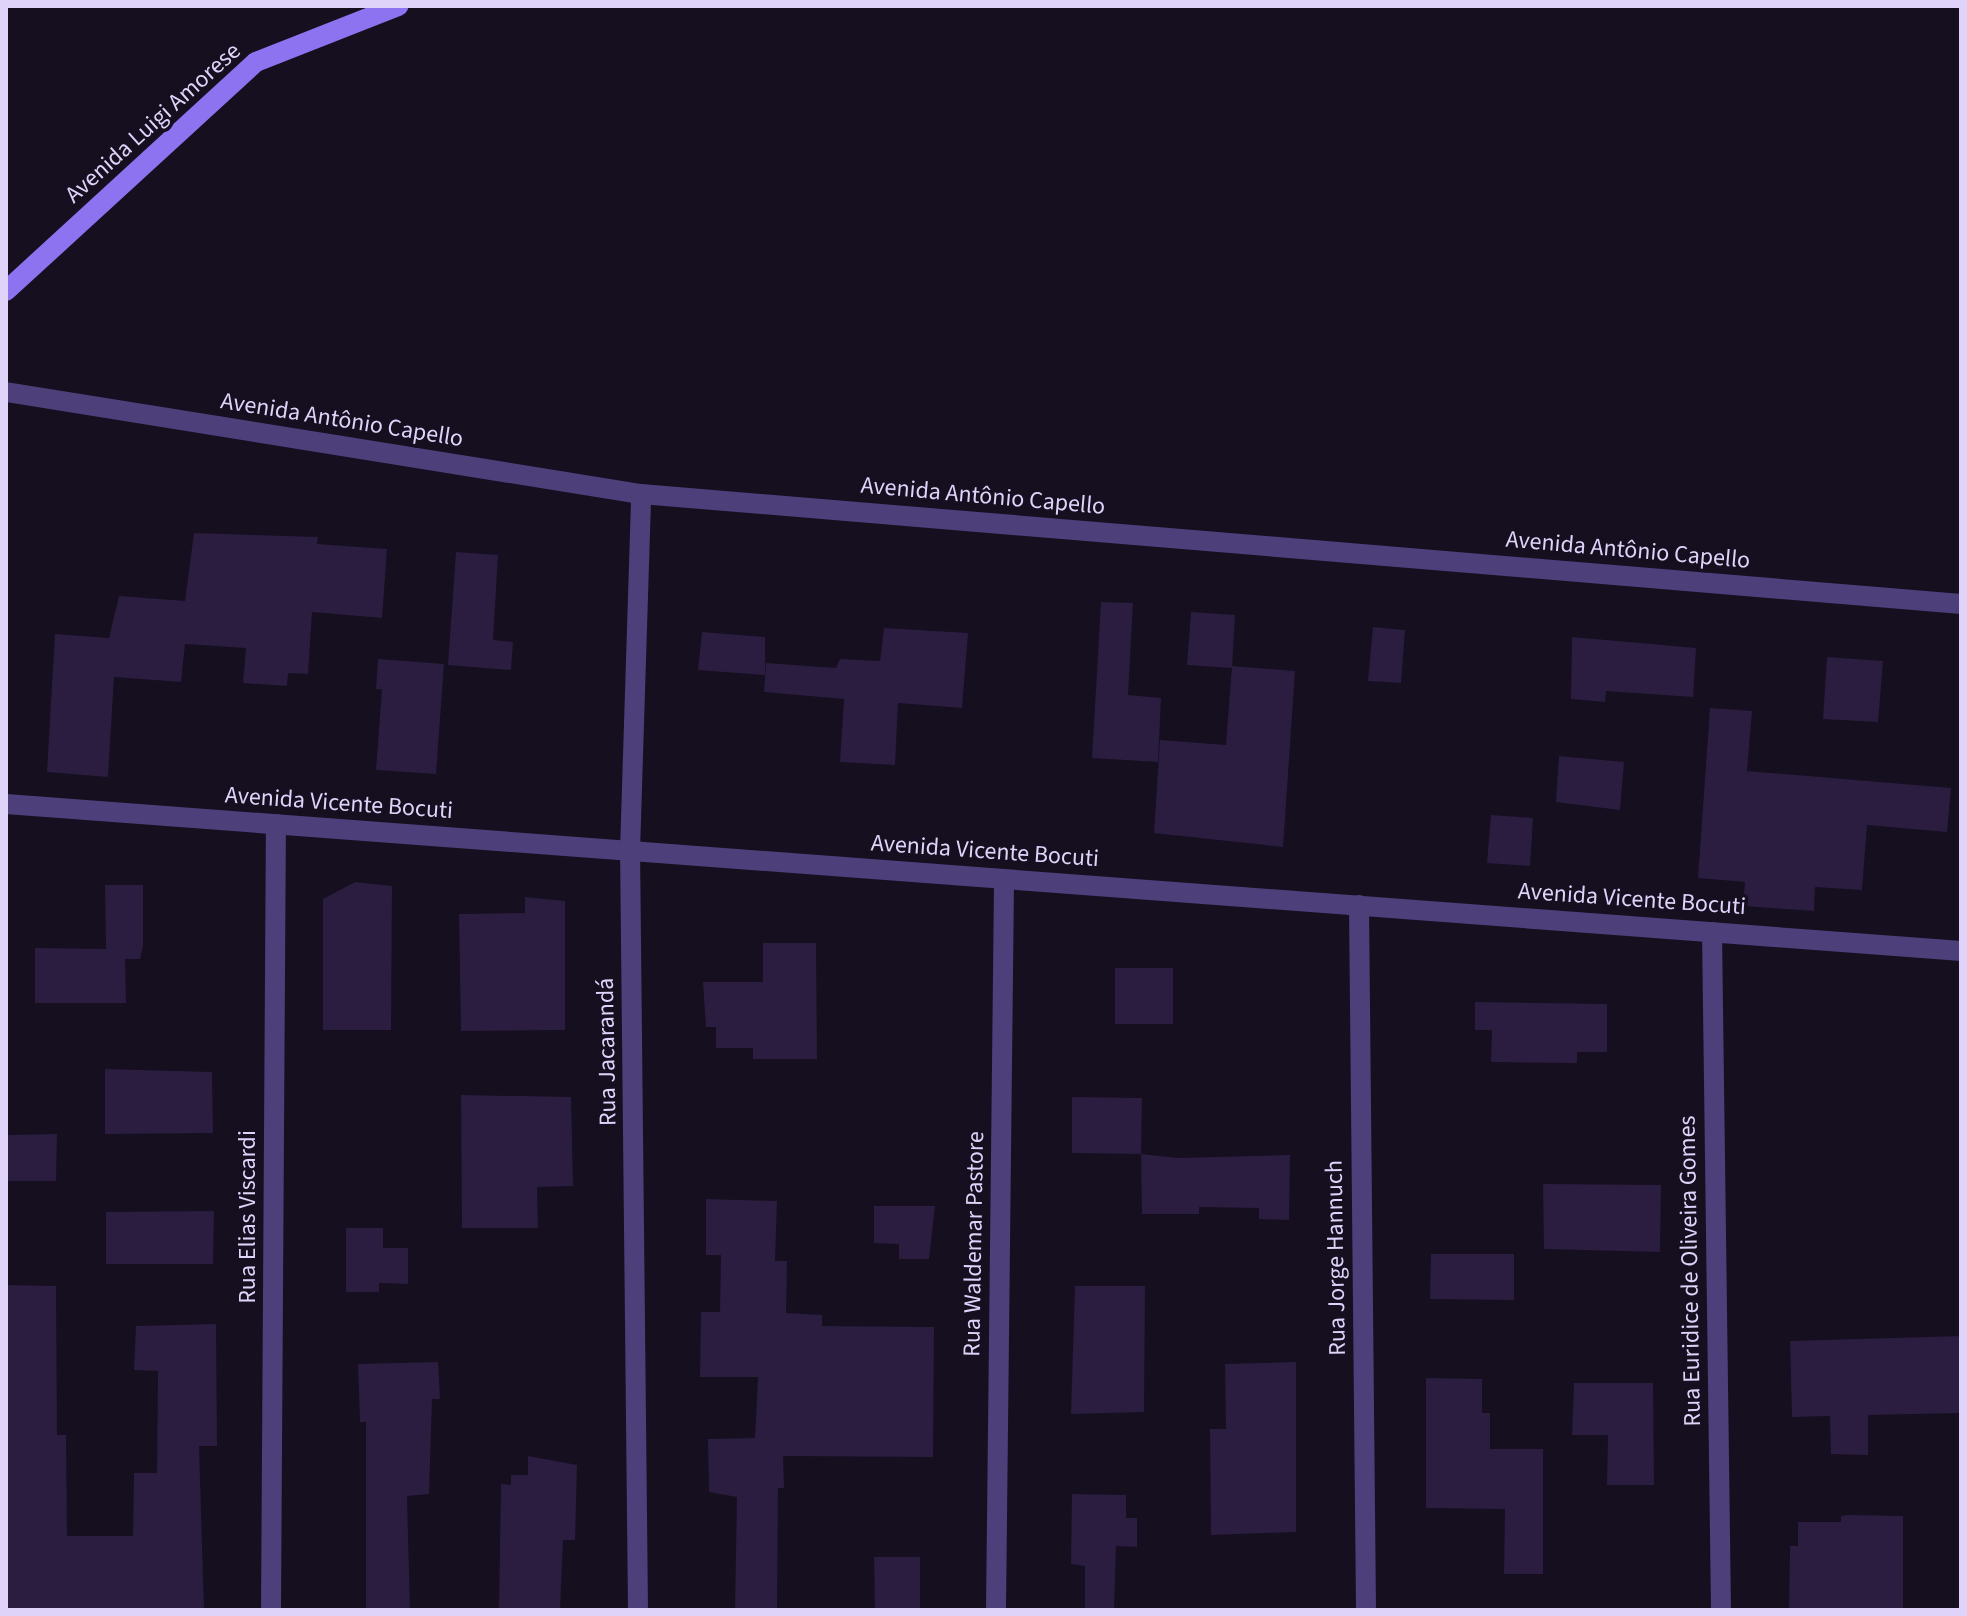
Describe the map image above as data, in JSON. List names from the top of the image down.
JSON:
{
  "streets": {
    "street": [
      "Avenida Luigi Amorese",
      "Avenida Antônio Capello",
      "Avenida Vicente Bocuti",
      "Rua Jacarandá",
      "Rua Elias Viscardi",
      "Rua Waldemar Pastore",
      "Rua Jorge Hannuch",
      "Rua Euridice de Oliveira Gomes"
    ]
  },
  "crossings": [
    ["Avenida Antônio Capello", "Rua Jacarandá"],
    ["Avenida Vicente Bocuti", "Rua Jacarandá"],
    ["Avenida Vicente Bocuti", "Rua Elias Viscardi"],
    ["Avenida Vicente Bocuti", "Rua Waldemar Pastore"],
    ["Avenida Vicente Bocuti", "Rua Jorge Hannuch"],
    ["Avenida Vicente Bocuti", "Rua Euridice de Oliveira Gomes"]
  ]
}
